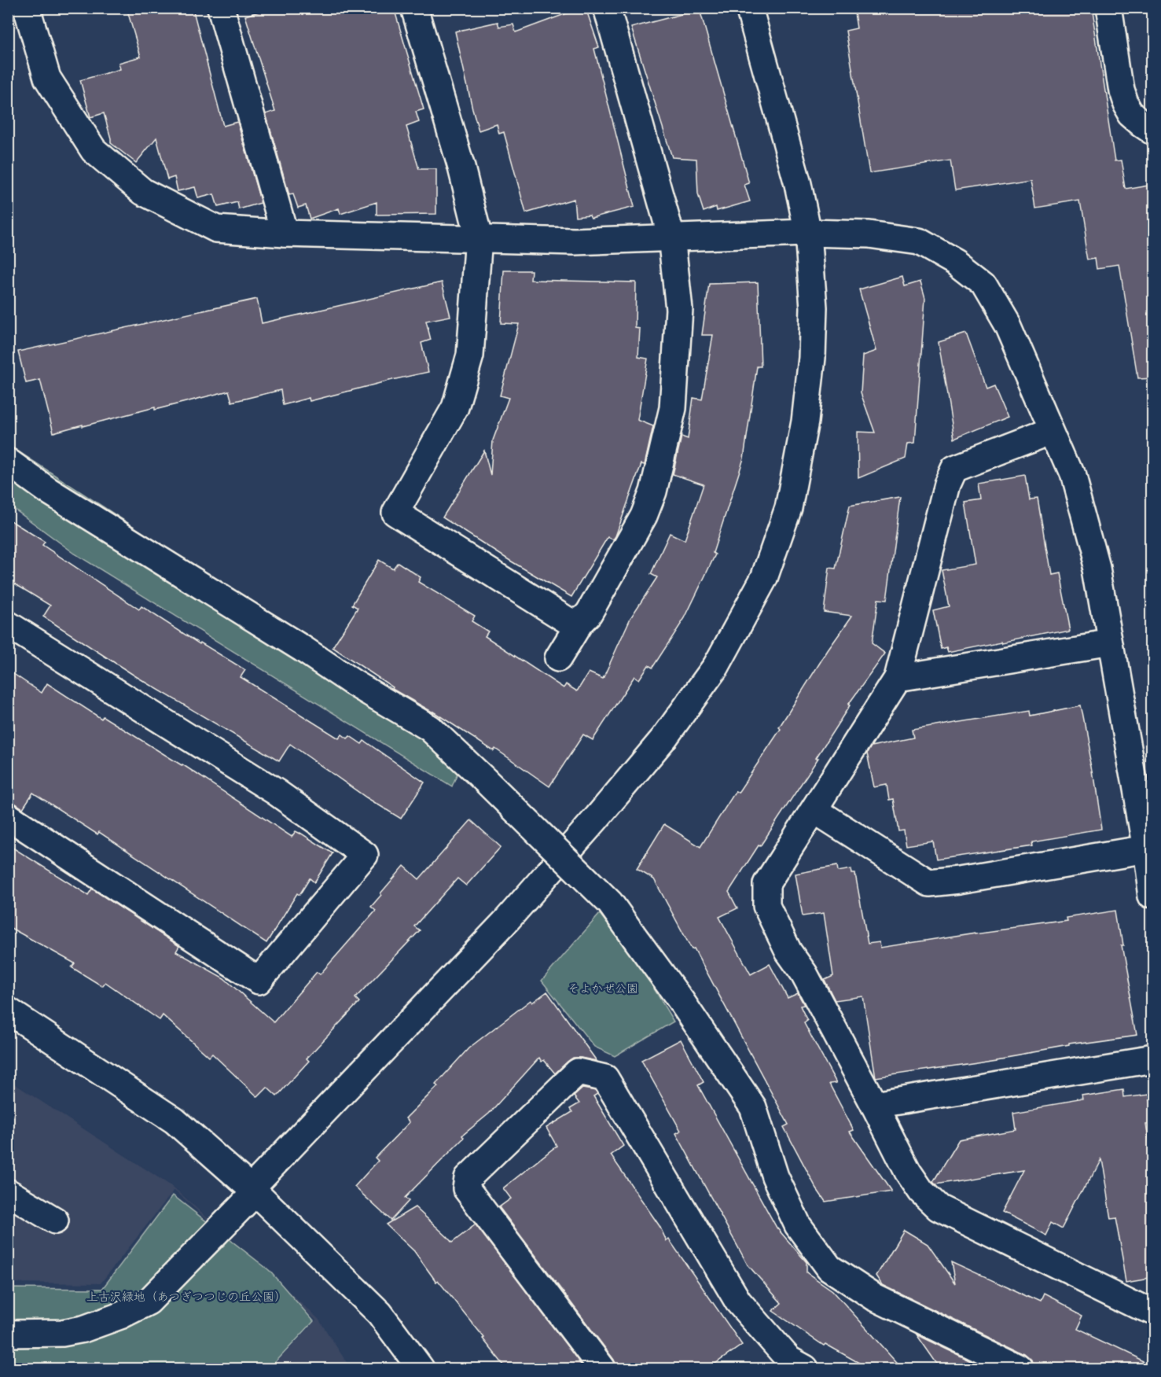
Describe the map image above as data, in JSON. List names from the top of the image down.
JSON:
{
  "parks": ["そよかぜ公園", "上古沢緑地（あつぎつつじの丘公園）"]
}
